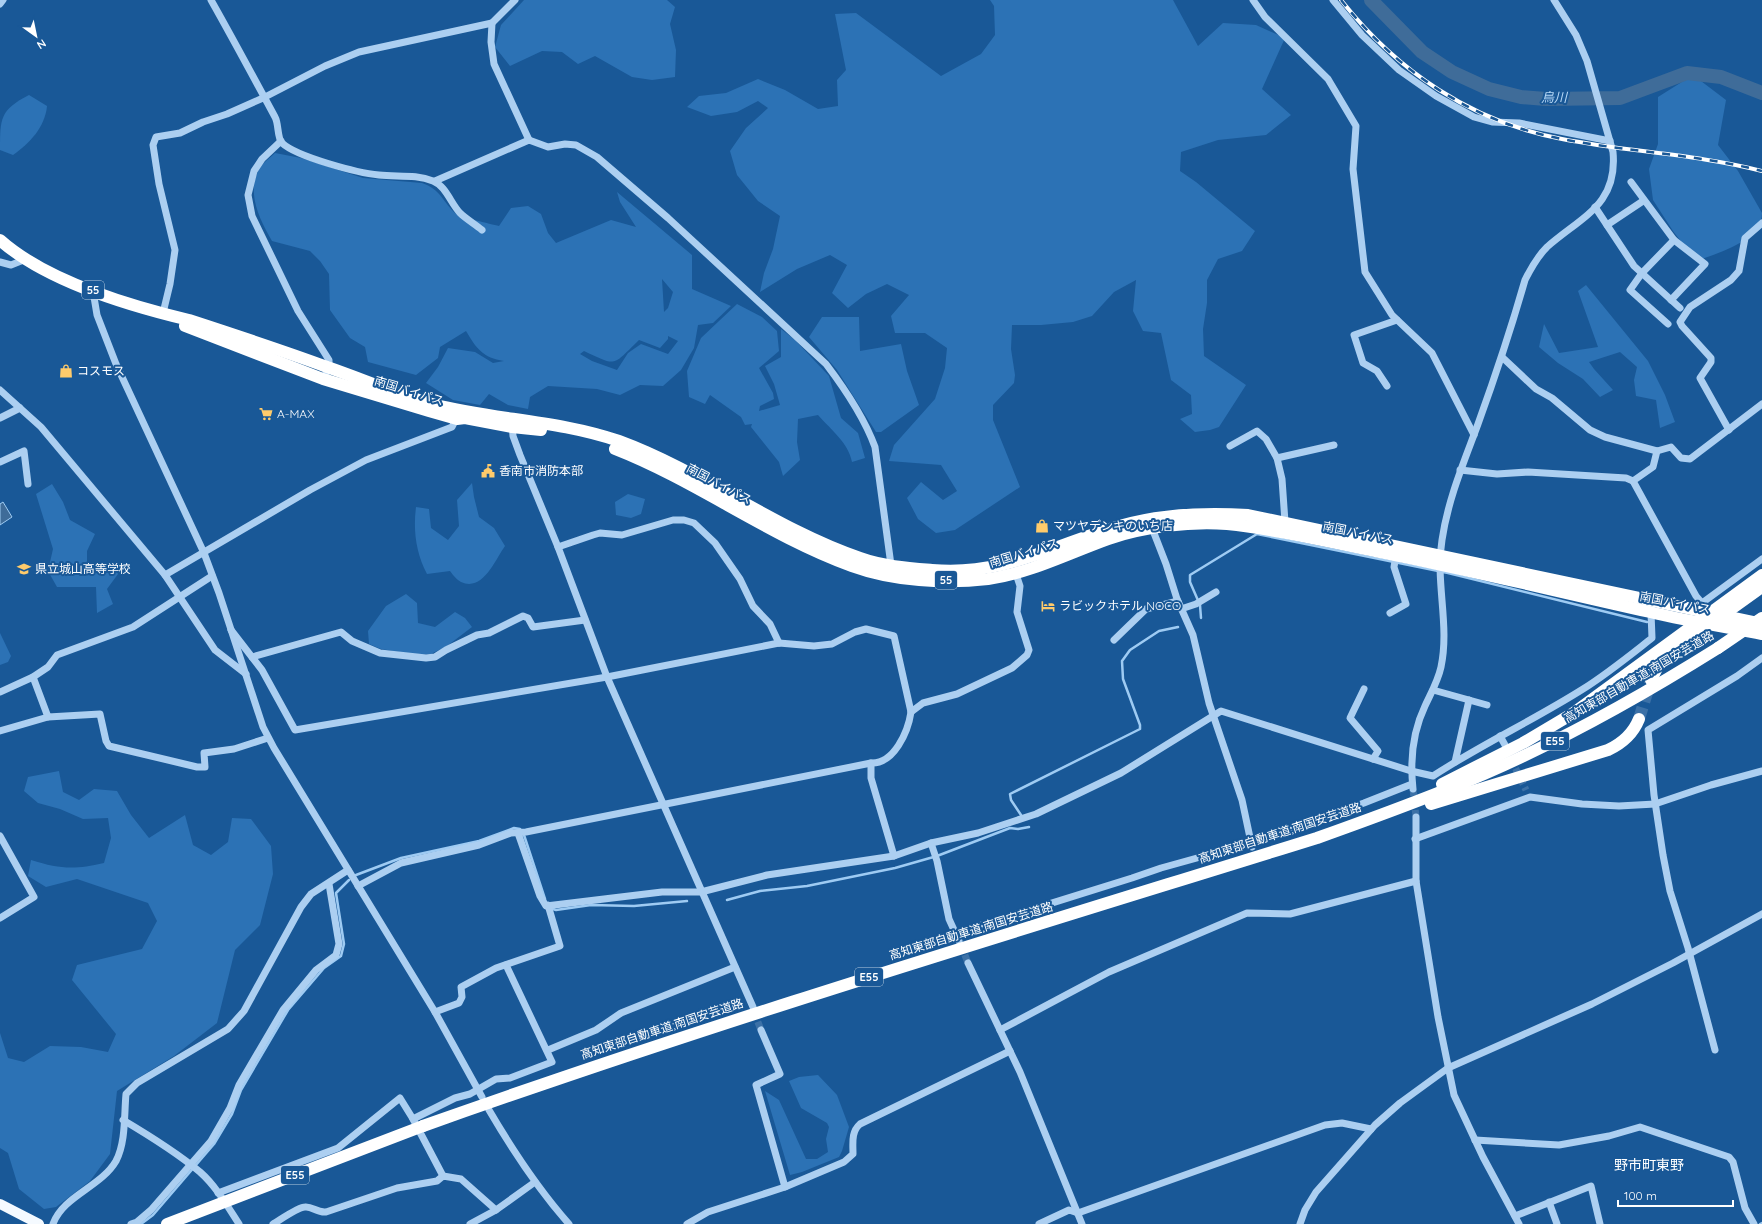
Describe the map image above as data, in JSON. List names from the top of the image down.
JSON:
{
  "streets": {
    "highway": [
      "55",
      "南国バイパス",
      "高知東部自動車道;南国安芸道路",
      "E55"
    ]
  },
  "districts": ["野市町東野"],
  "water": ["烏川"],
  "places": {
    "shop": ["コスモス", "マツヤデンキのいち店"],
    "supermarket": ["A-MAX"],
    "public building": ["香南市消防本部"],
    "school or university": ["県立城山高等学校"],
    "hotel": ["ラビックホテル NOCO"]
  },
  "scale_bar": "100 m",
  "north": "bottom right"
}
